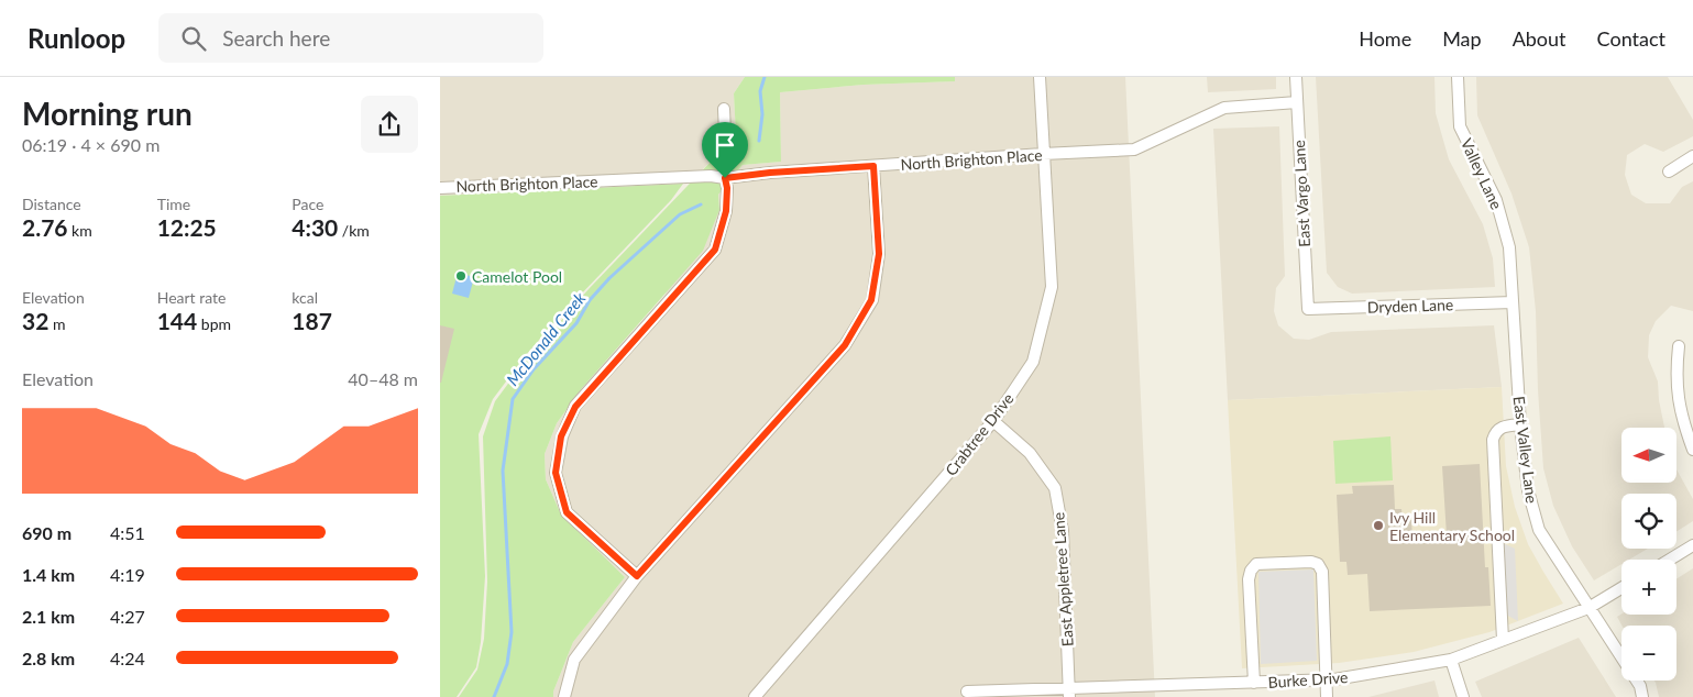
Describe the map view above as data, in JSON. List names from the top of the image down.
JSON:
{
  "streets": {
    "street": [
      "North Brighton Place",
      "Valley Lane",
      "East Vargo Lane",
      "Dryden Lane",
      "Crabtree Drive",
      "East Valley Lane",
      "East Appletree Lane",
      "Burke Drive"
    ]
  },
  "crossings": [
    ["North Brighton Place", "East Vargo Lane"],
    ["North Brighton Place", "Crabtree Drive"],
    ["Valley Lane", "Dryden Lane"],
    ["Valley Lane", "East Valley Lane"],
    ["East Vargo Lane", "Dryden Lane"],
    ["Dryden Lane", "East Valley Lane"],
    ["Crabtree Drive", "East Appletree Lane"],
    ["East Valley Lane", "Burke Drive"],
    ["East Appletree Lane", "Burke Drive"]
  ],
  "water": ["McDonald Creek"],
  "places": ["Camelot Pool", "Ivy Hill Elementary School"],
  "north": "left",
  "page": {
    "header": "Runloop",
    "search": "Search here",
    "nav": [
      "Home",
      "Map",
      "About",
      "Contact"
    ],
    "heading": ["Morning run", "06:19 · 4 × 690 m"],
    "stats": [
      ["Distance", "2.76 km"],
      ["Time", "12:25"],
      ["Pace", "4:30 /km"],
      ["Elevation", "32 m"],
      ["Heart rate", "144 bpm"],
      ["kcal", "187"]
    ],
    "chart": ["Elevation", "40–48 m"],
    "map_buttons": ["+", "−"],
    "list": [
      {
        "name": "690 m",
        "note": "4:51"
      },
      {
        "name": "1.4 km",
        "note": "4:19"
      },
      {
        "name": "2.1 km",
        "note": "4:27"
      },
      {
        "name": "2.8 km",
        "note": "4:24"
      }
    ]
  }
}
